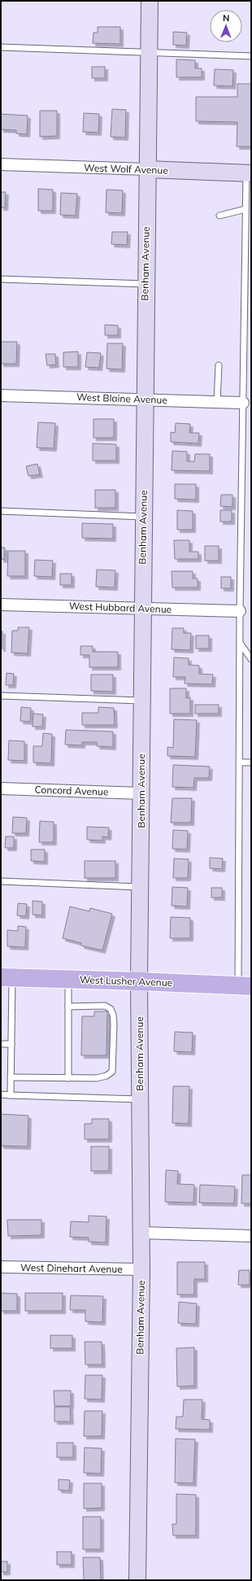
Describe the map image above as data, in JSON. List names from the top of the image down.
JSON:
{
  "streets": {
    "main road": ["West Wolf Avenue", "Benham Avenue", "West Lusher Avenue"],
    "street": [
      "West Blaine Avenue",
      "West Hubbard Avenue",
      "Concord Avenue",
      "West Dinehart Avenue"
    ]
  },
  "crossings": [
    ["West Wolf Avenue", "Benham Avenue"],
    ["Benham Avenue", "West Blaine Avenue"],
    ["Benham Avenue", "West Hubbard Avenue"],
    ["Benham Avenue", "Concord Avenue"],
    ["Benham Avenue", "West Lusher Avenue"],
    ["Benham Avenue", "West Dinehart Avenue"]
  ],
  "north": "top"
}
